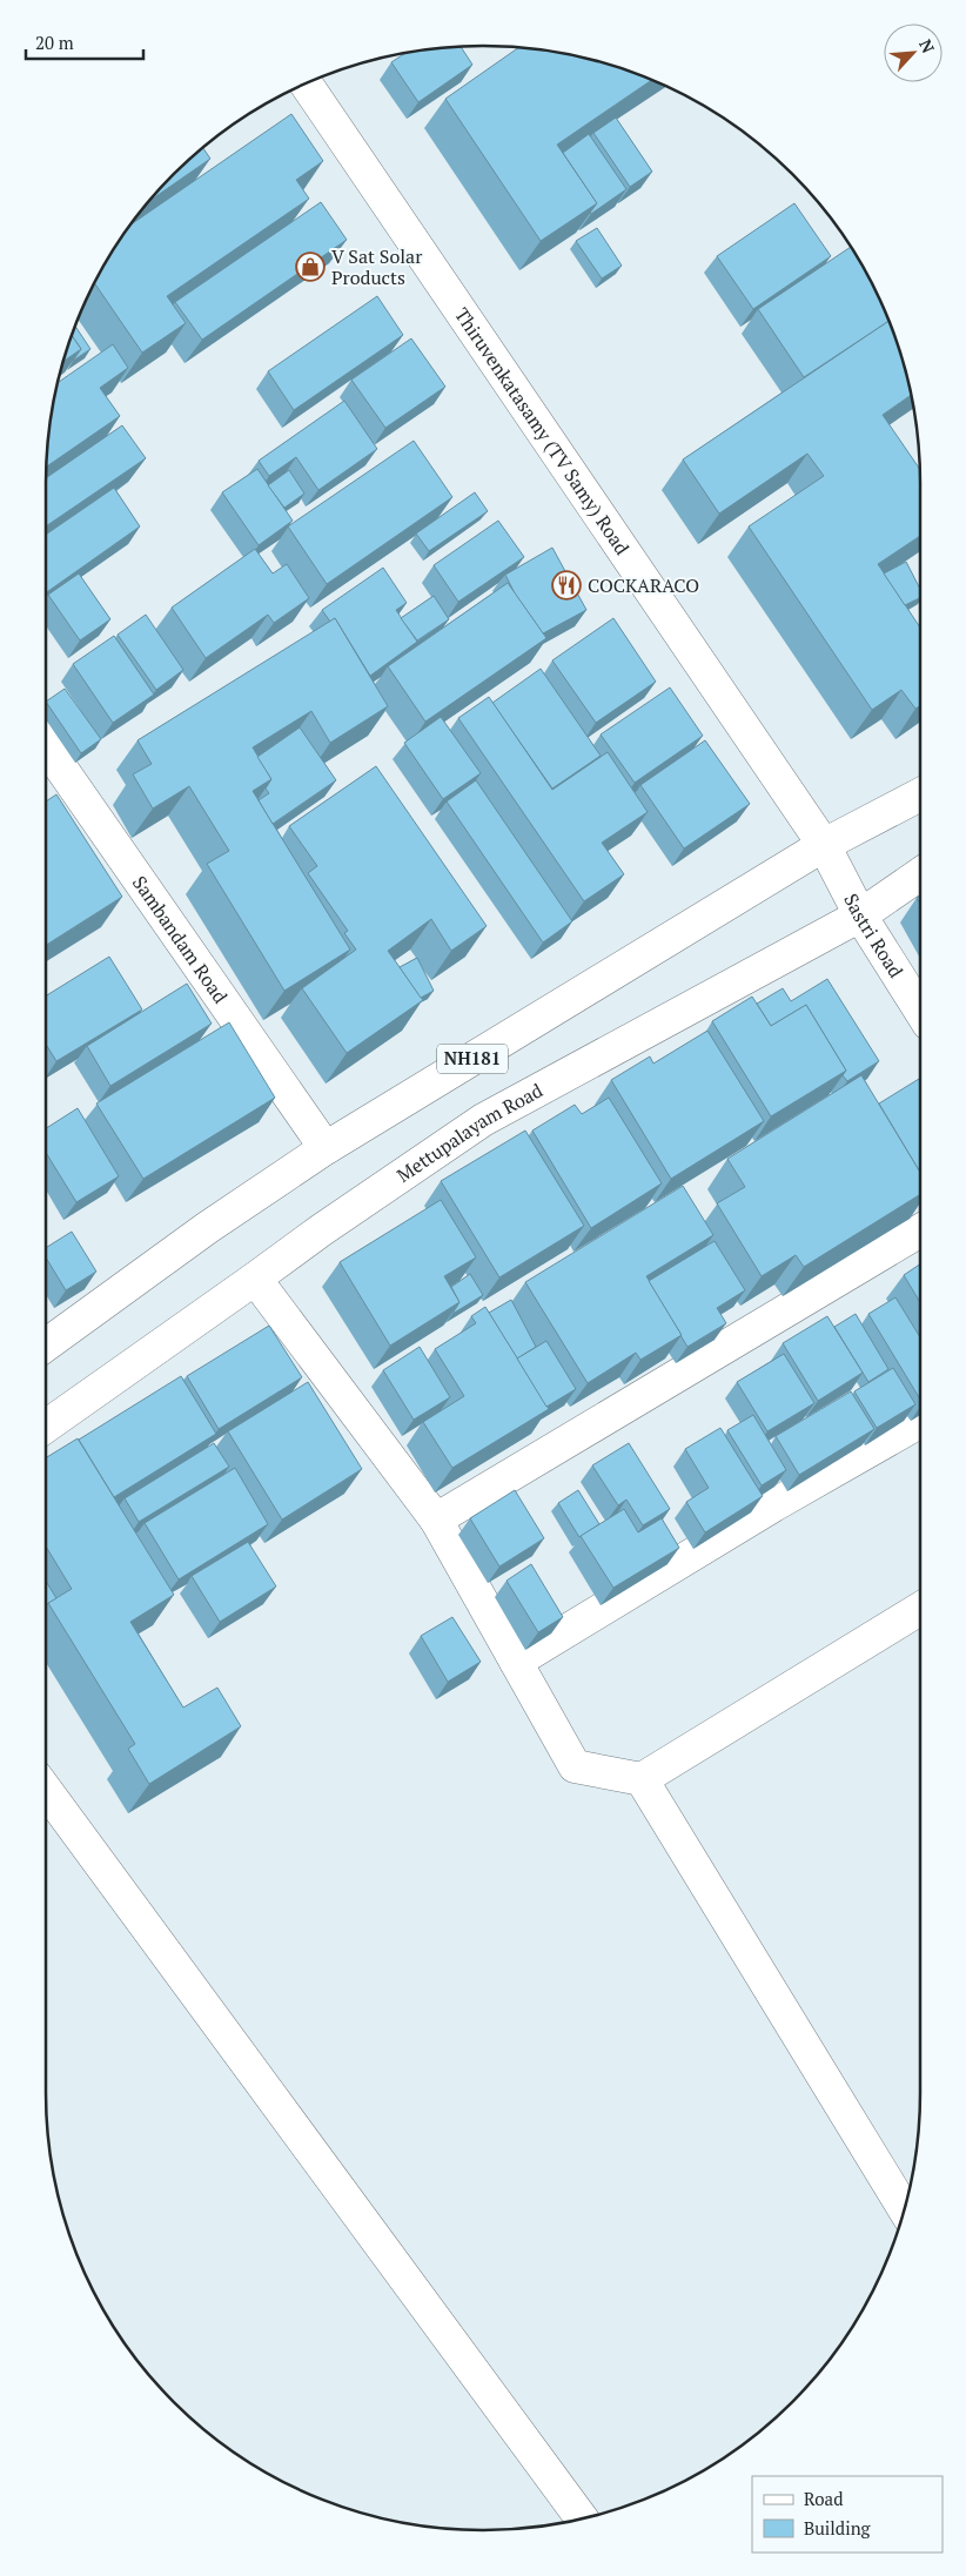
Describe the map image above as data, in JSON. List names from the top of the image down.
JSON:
{
  "streets": {
    "main road": [
      "Thiruvenkatasamy (TV Samy) Road",
      "Sastri Road",
      "Sambandam Road",
      "NH181",
      "Mettupalayam Road"
    ]
  },
  "crossings": [
    ["Thiruvenkatasamy (TV Samy) Road", "Sastri Road"],
    ["Thiruvenkatasamy (TV Samy) Road", "NH181"],
    ["Sastri Road", "NH181"],
    ["Sastri Road", "Mettupalayam Road"],
    ["Sambandam Road", "NH181"]
  ],
  "places": {
    "shop": ["V Sat Solar Products"],
    "restaurant": ["COCKARACO"]
  },
  "legend": ["Road", "Building"],
  "scale_bar": "20 m",
  "north": "top right"
}
